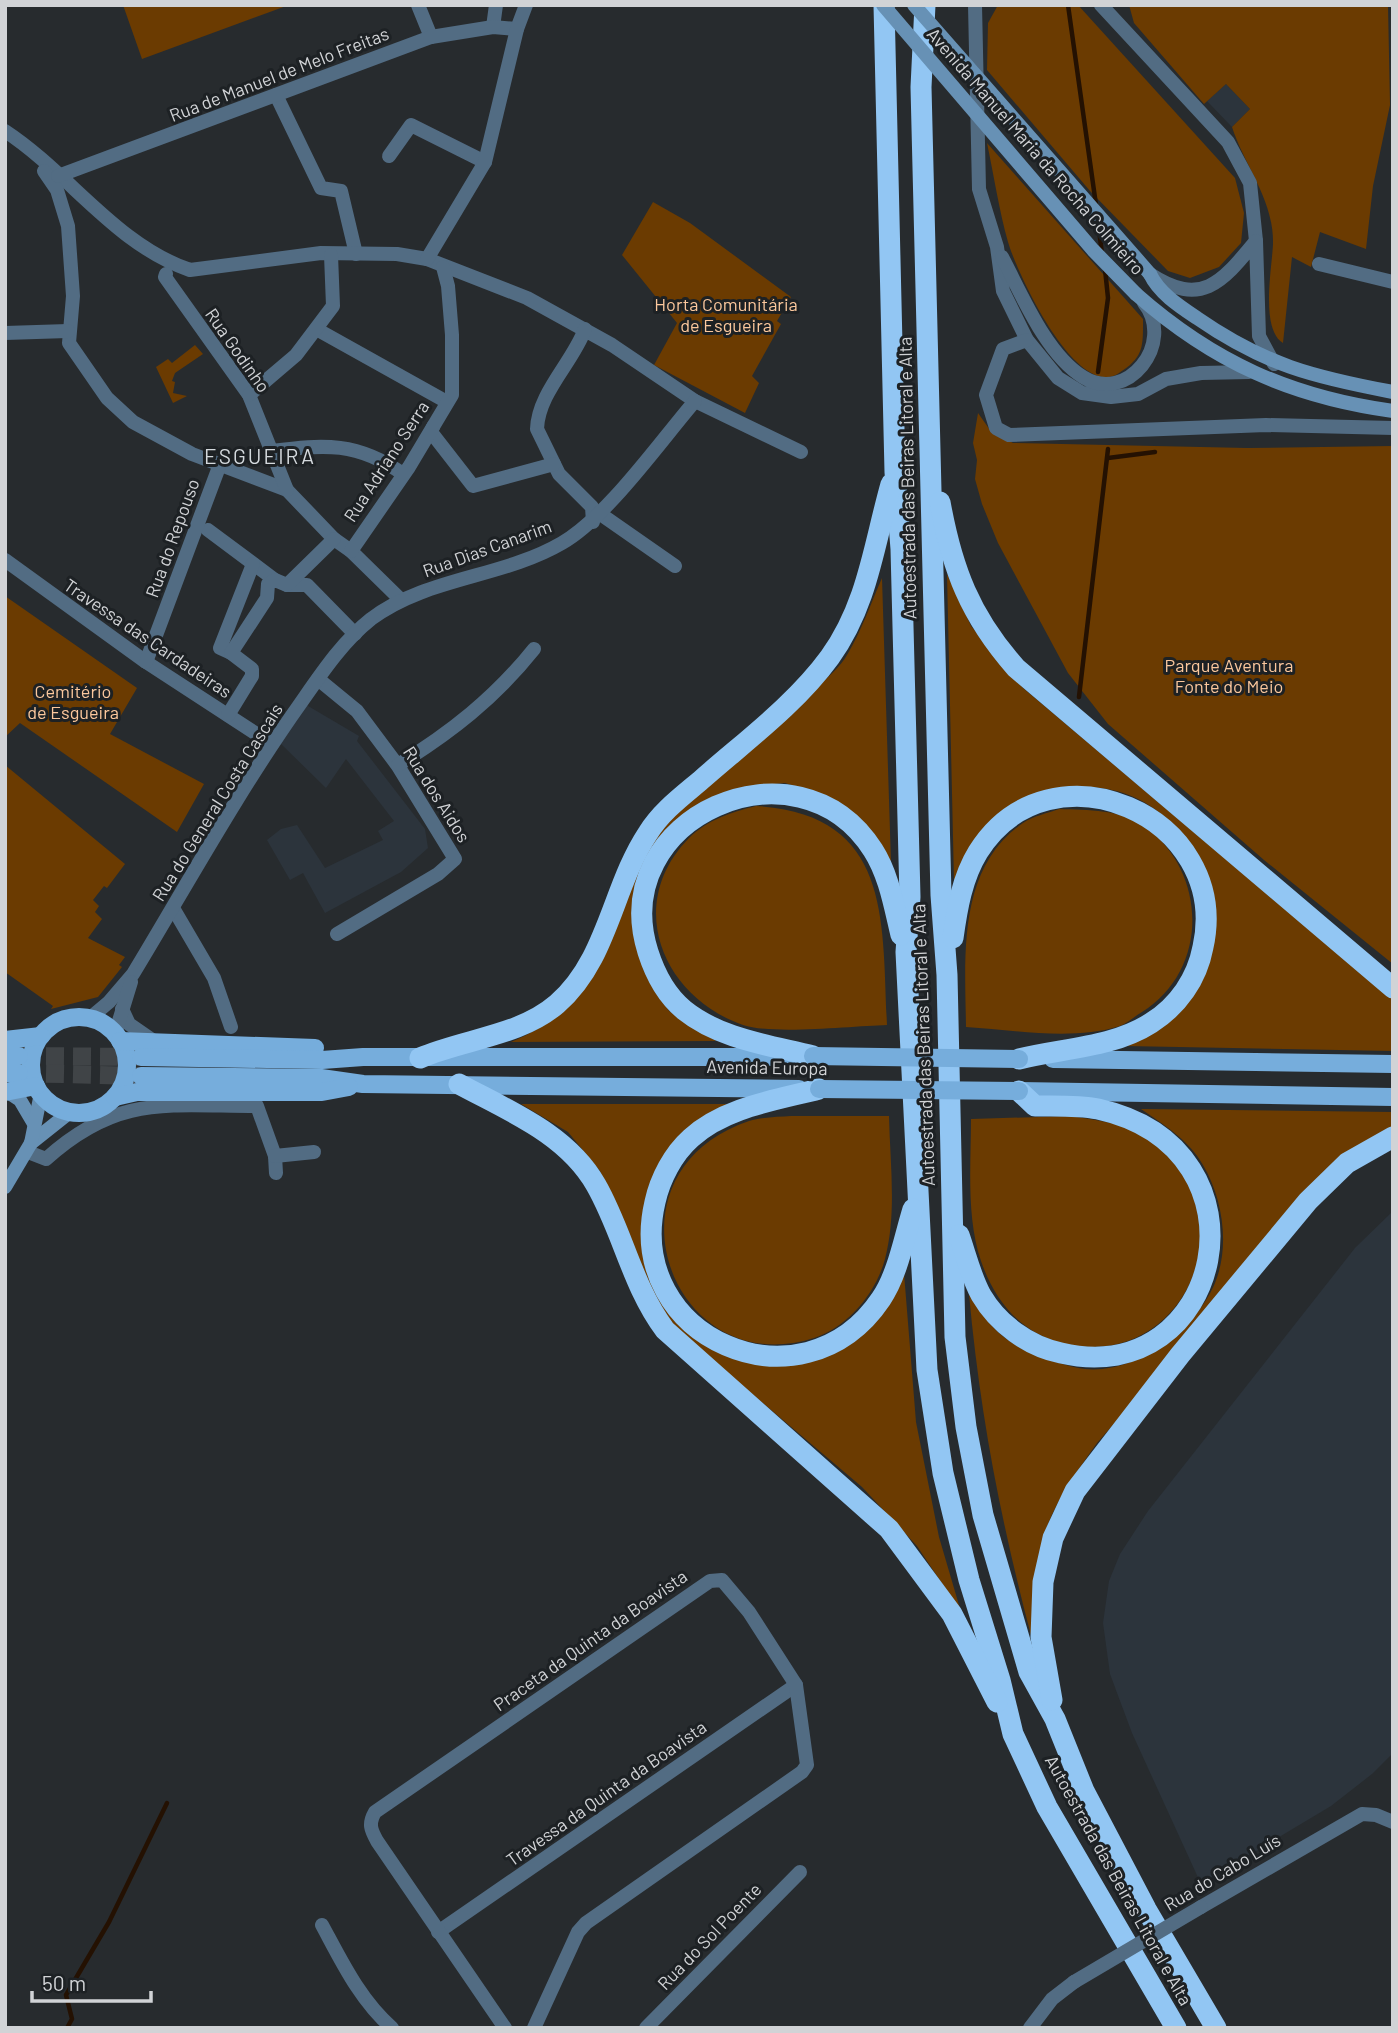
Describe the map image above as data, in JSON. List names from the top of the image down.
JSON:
{
  "streets": {
    "highway": ["Autoestrada das Beiras Litoral e Alta"],
    "main road": ["Avenida Manuel Maria da Rocha Colmieiro", "Avenida Europa"],
    "street": [
      "Rua de Manuel de Melo Freitas",
      "Rua Godinho",
      "Rua Adriano Serra",
      "Rua do Repouso",
      "Rua Dias Canarim",
      "Travessa das Cardadeiras",
      "Rua dos Aidos",
      "Rua do General Costa Cascais",
      "Praceta da Quinta da Boavista",
      "Travessa da Quinta da Boavista",
      "Rua do Cabo Luís",
      "Rua do Sol Poente"
    ]
  },
  "crossings": [
    ["Avenida Manuel Maria da Rocha Colmieiro", "Autoestrada das Beiras Litoral e Alta"],
    ["Rua do Repouso", "Travessa das Cardadeiras"],
    ["Rua Dias Canarim", "Rua do General Costa Cascais"],
    ["Travessa das Cardadeiras", "Rua do General Costa Cascais"],
    ["Rua dos Aidos", "Rua do General Costa Cascais"],
    ["Praceta da Quinta da Boavista", "Travessa da Quinta da Boavista"]
  ],
  "districts": ["ESGUEIRA"],
  "parks": ["Horta Comunitária de Esgueira", "Parque Aventura Fonte do Meio", "Cemitério de Esgueira"],
  "scale_bar": "50 m"
}
